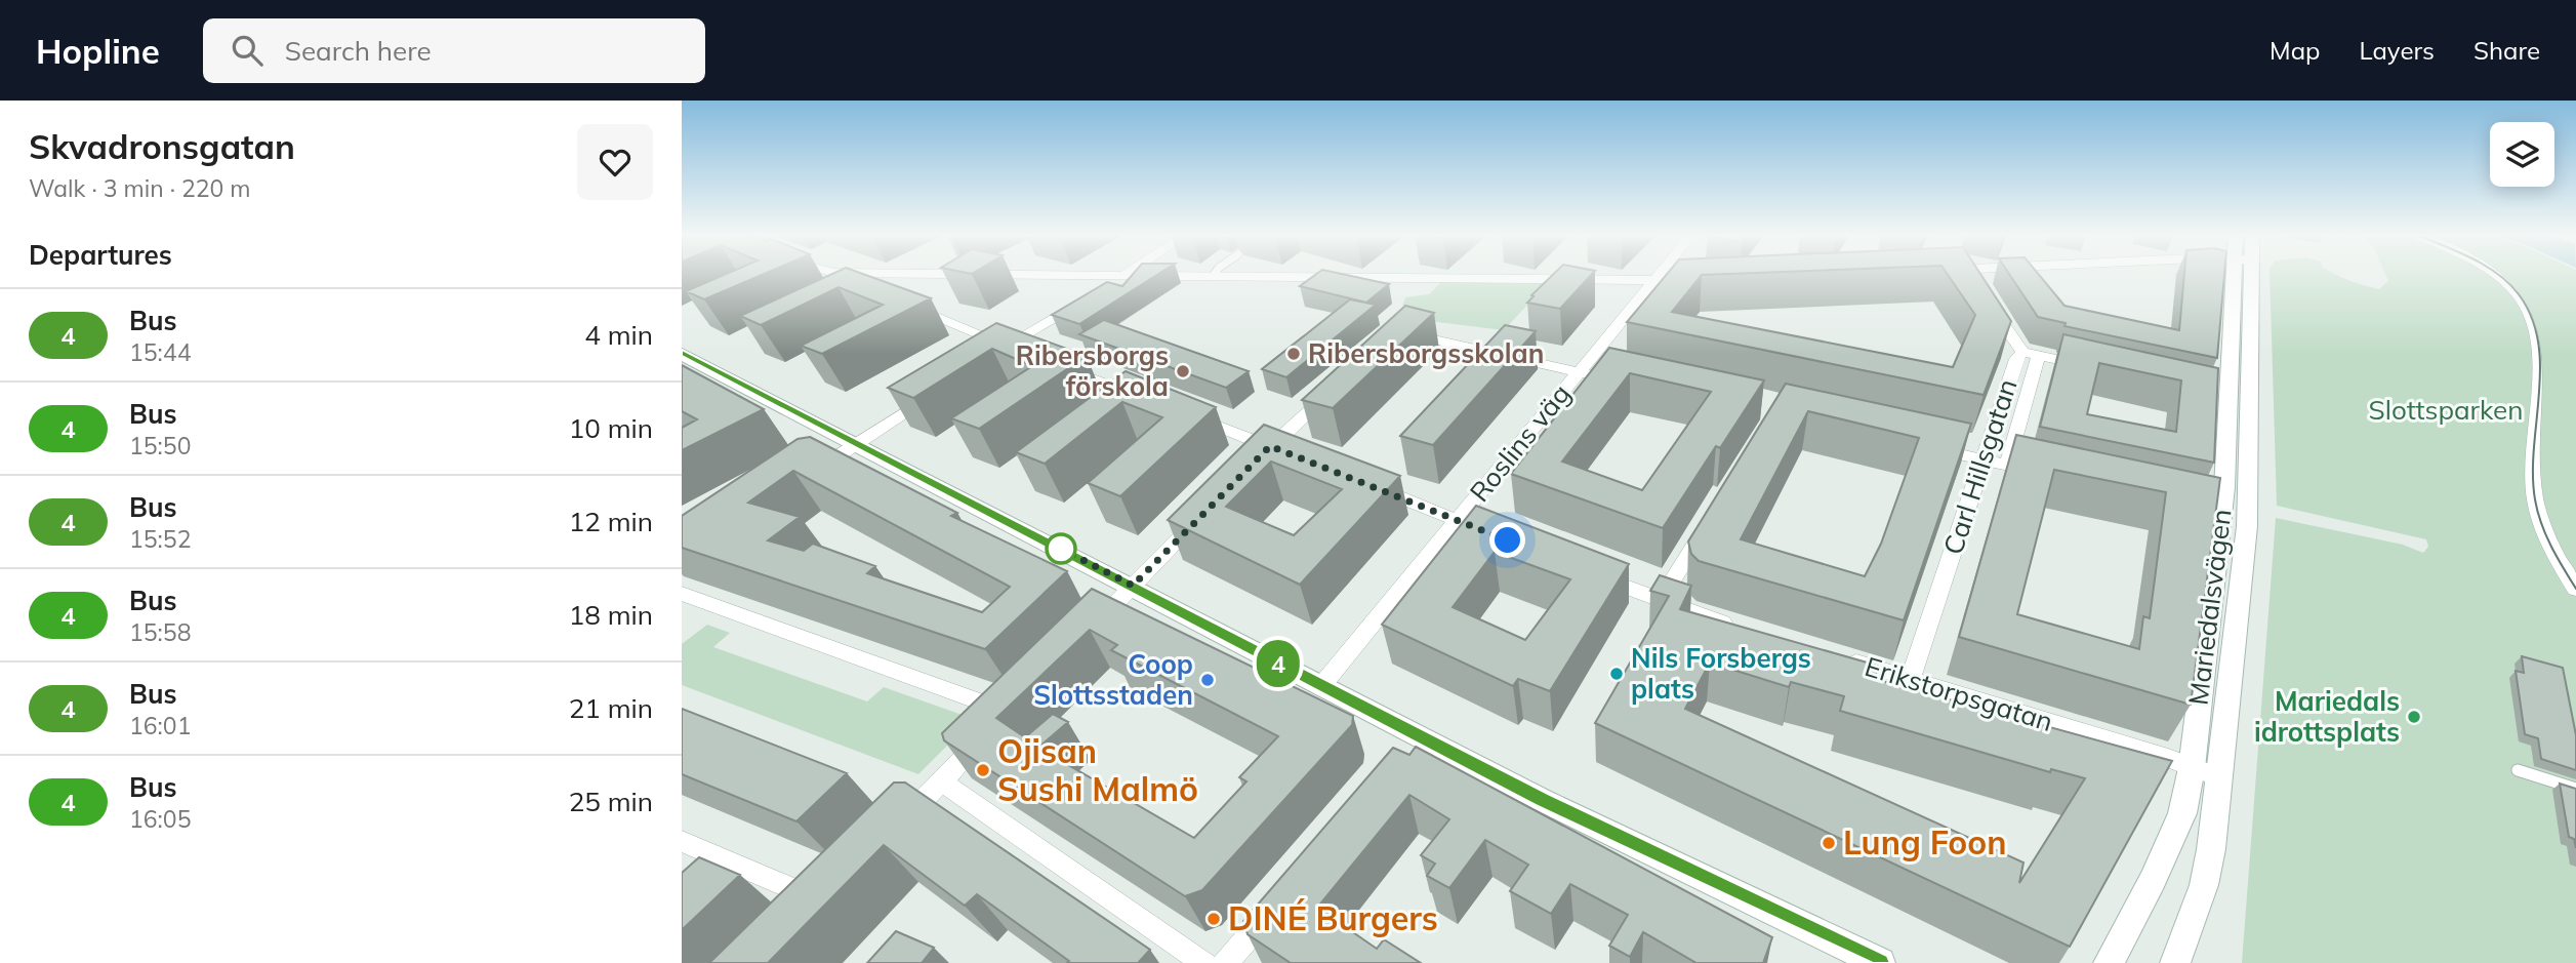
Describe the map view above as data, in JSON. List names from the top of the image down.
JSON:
{
  "streets": {
    "main road": ["Mariedalsvägen"],
    "street": ["Roslins väg", "Carl Hillsgatan", "Erikstorpsgatan"]
  },
  "crossings": [
    ["Carl Hillsgatan", "Erikstorpsgatan"],
    ["Mariedalsvägen", "Erikstorpsgatan"]
  ],
  "parks": ["Slottsparken"],
  "places": [
    "Ribersborgsskolan",
    "Ribersborgs förskola",
    "Nils Forsbergs plats",
    "Coop Slottsstaden",
    "Mariedals idrottsplats",
    "Ojisan Sushi Malmö",
    "Lung Foon",
    "DINÉ Burgers"
  ],
  "lines": ["bus line 4"],
  "page": {
    "header": "Hopline",
    "search": "Search here",
    "nav": ["Map", "Layers", "Share"],
    "heading": [
      ["Skvadronsgatan", "Walk · 3 min · 220 m"],
      "Departures"
    ],
    "on_map": "4",
    "list": [
      {
        "mark": "4",
        "name": "Bus",
        "note": "15:44",
        "value": "4 min"
      },
      {
        "mark": "4",
        "name": "Bus",
        "note": "15:50",
        "value": "10 min"
      },
      {
        "mark": "4",
        "name": "Bus",
        "note": "15:52",
        "value": "12 min"
      },
      {
        "mark": "4",
        "name": "Bus",
        "note": "15:58",
        "value": "18 min"
      },
      {
        "mark": "4",
        "name": "Bus",
        "note": "16:01",
        "value": "21 min"
      },
      {
        "mark": "4",
        "name": "Bus",
        "note": "16:05",
        "value": "25 min"
      }
    ]
  }
}
